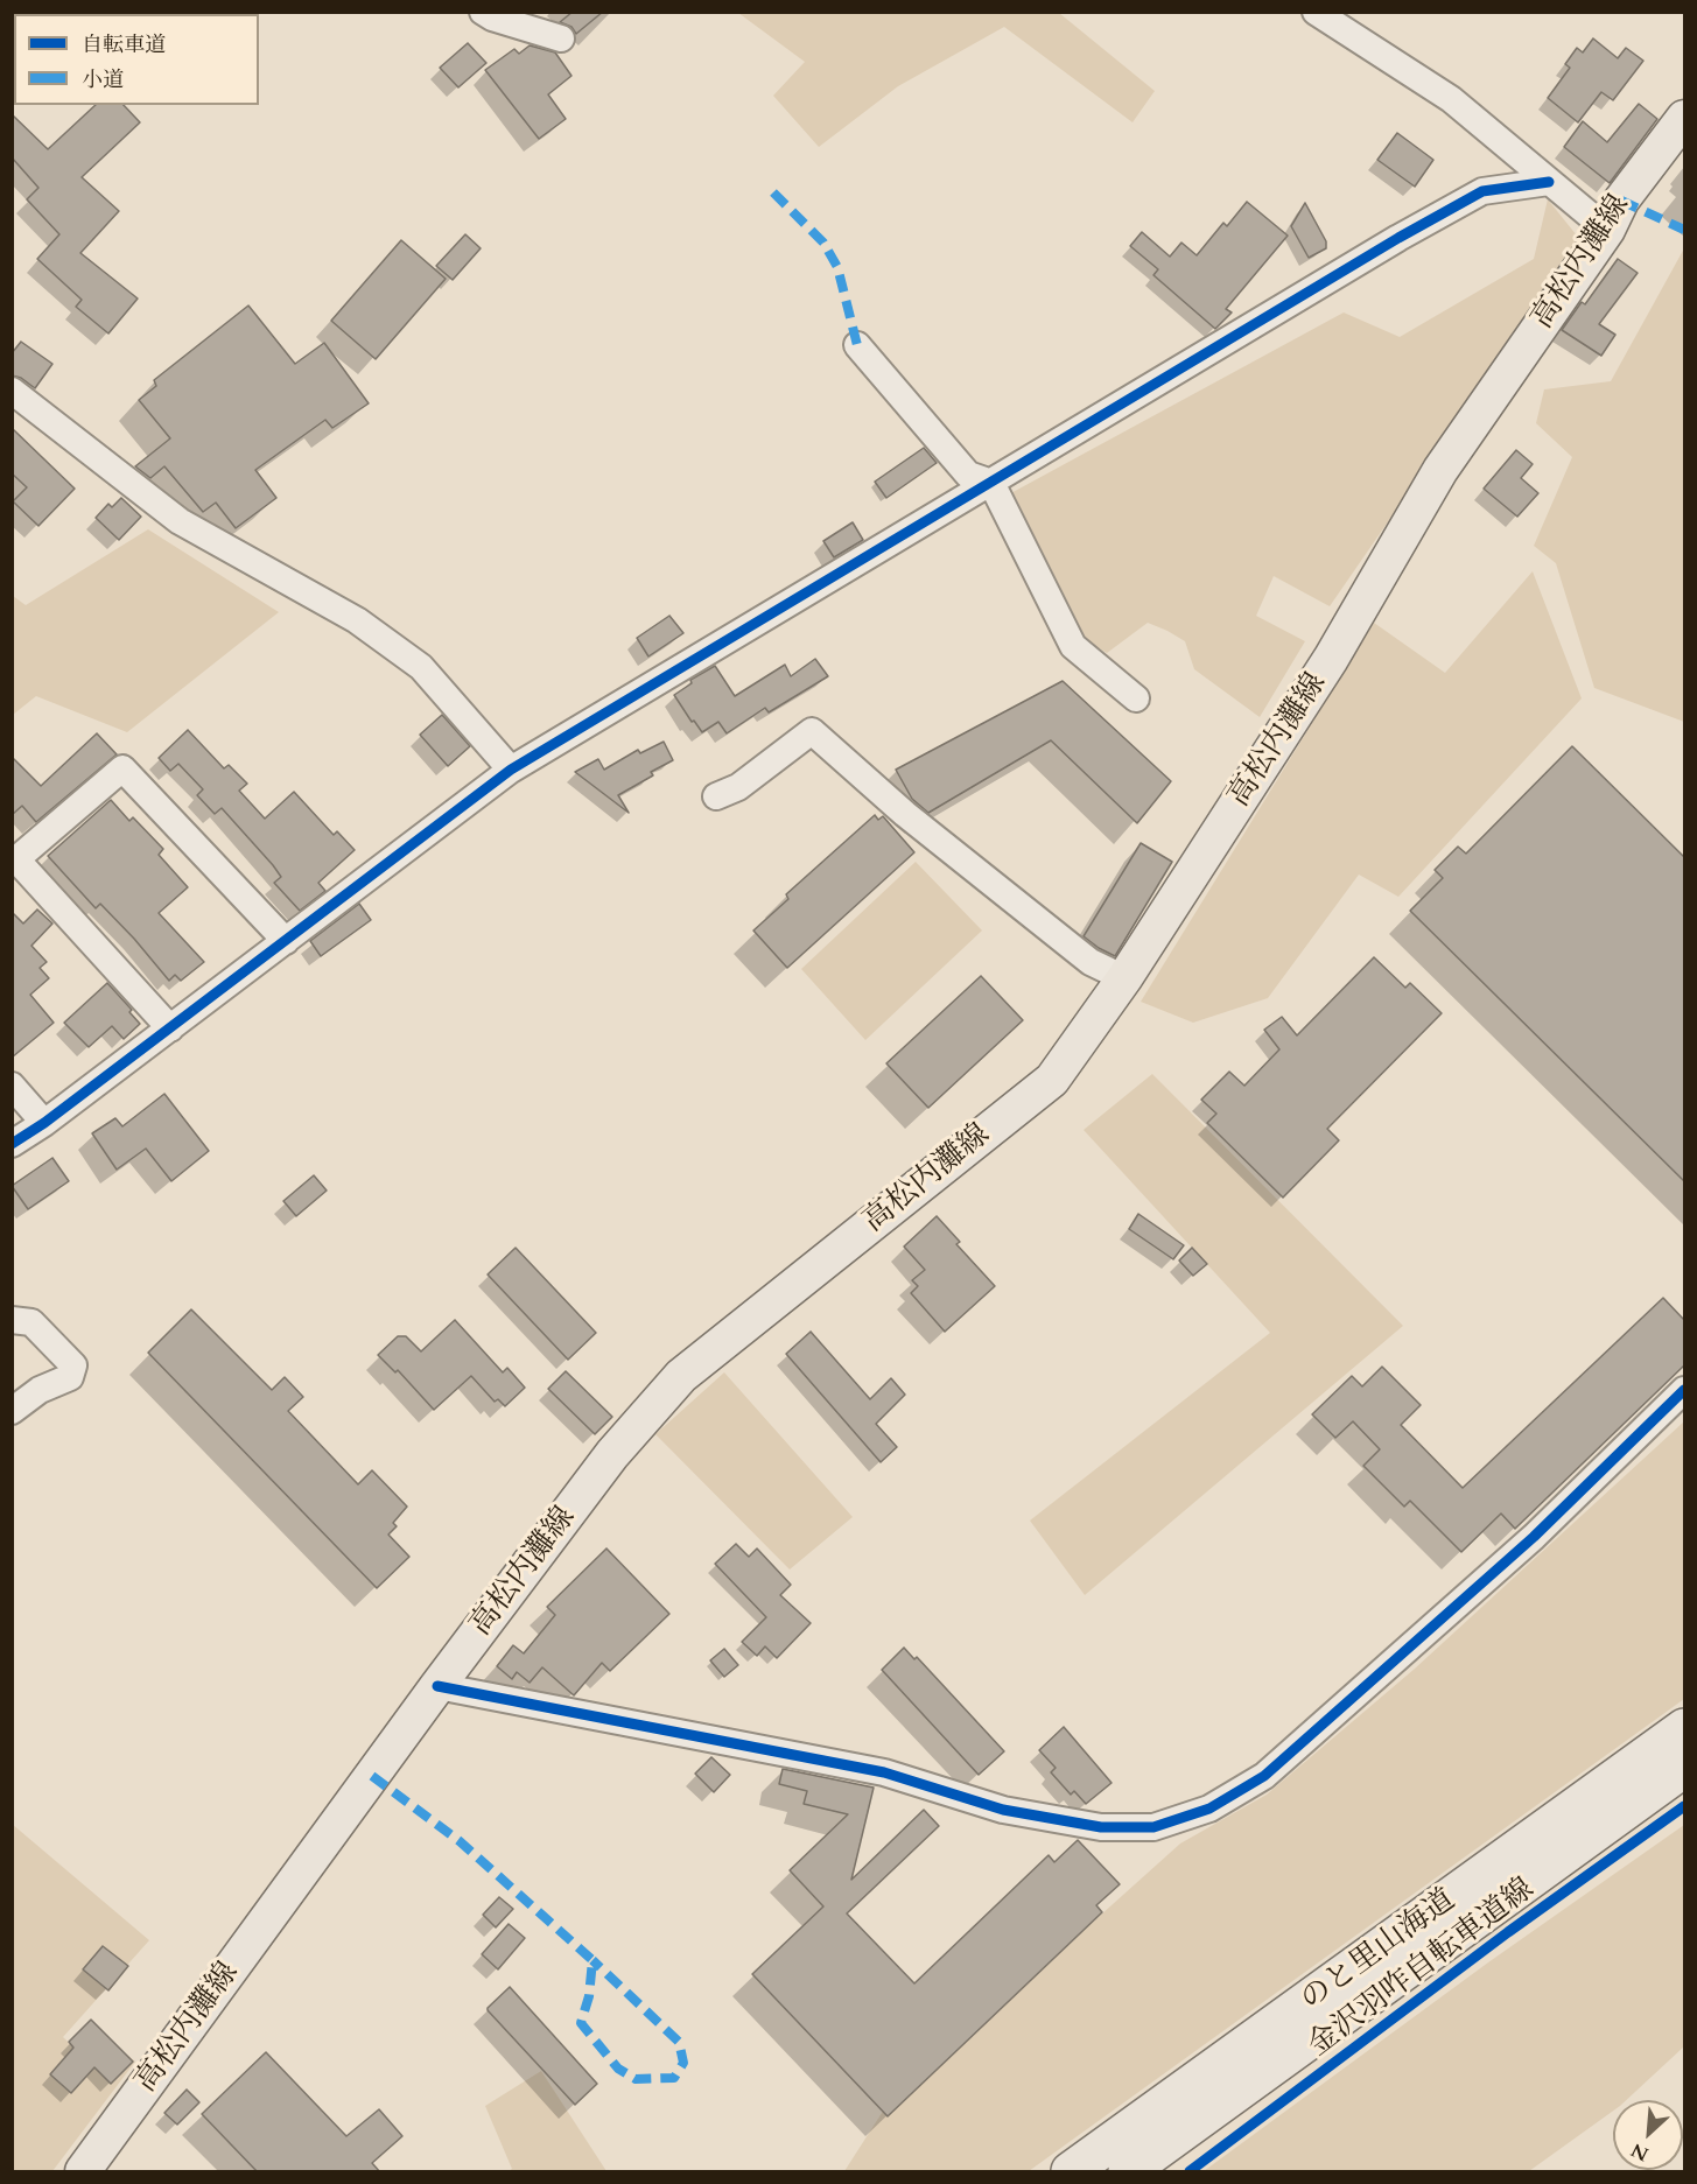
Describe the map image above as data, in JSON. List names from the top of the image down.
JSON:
{
  "streets": {
    "highway": ["のと里山海道"],
    "main road": ["高松内灘線"],
    "cycle path": ["金沢羽咋自転車道線"]
  },
  "legend": ["自転車道", "小道"],
  "north": "bottom left"
}
